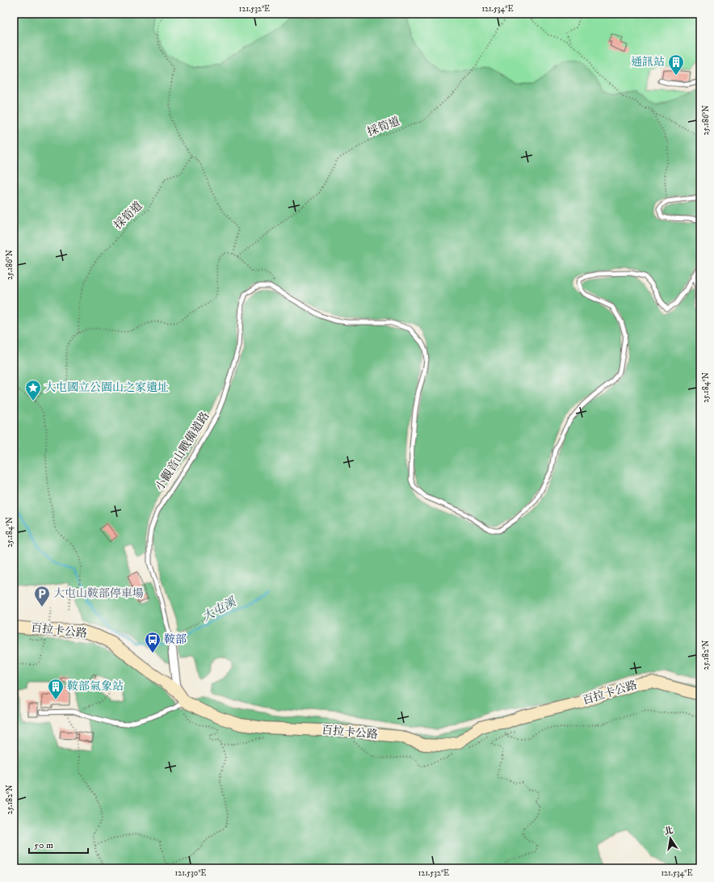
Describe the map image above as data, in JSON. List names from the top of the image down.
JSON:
{
  "streets": {
    "main road": ["百拉卡公路"],
    "lane": ["小觀音山戰備道路"],
    "path": ["採筍道"]
  },
  "water": ["大屯溪"],
  "places": {
    "building": ["通訊站", "鞍部氣象站"],
    "place": ["大屯國立公園山之家遺址"],
    "parking": ["大屯山鞍部停車場"],
    "bus stop": ["鞍部"]
  },
  "scale_bar": "50 m",
  "north": "top",
  "coordinates": [
    "121.532°E",
    "121.534°E",
    "25.186°N",
    "25.184°N",
    "25.182°N",
    "121.530°E"
  ]
}
